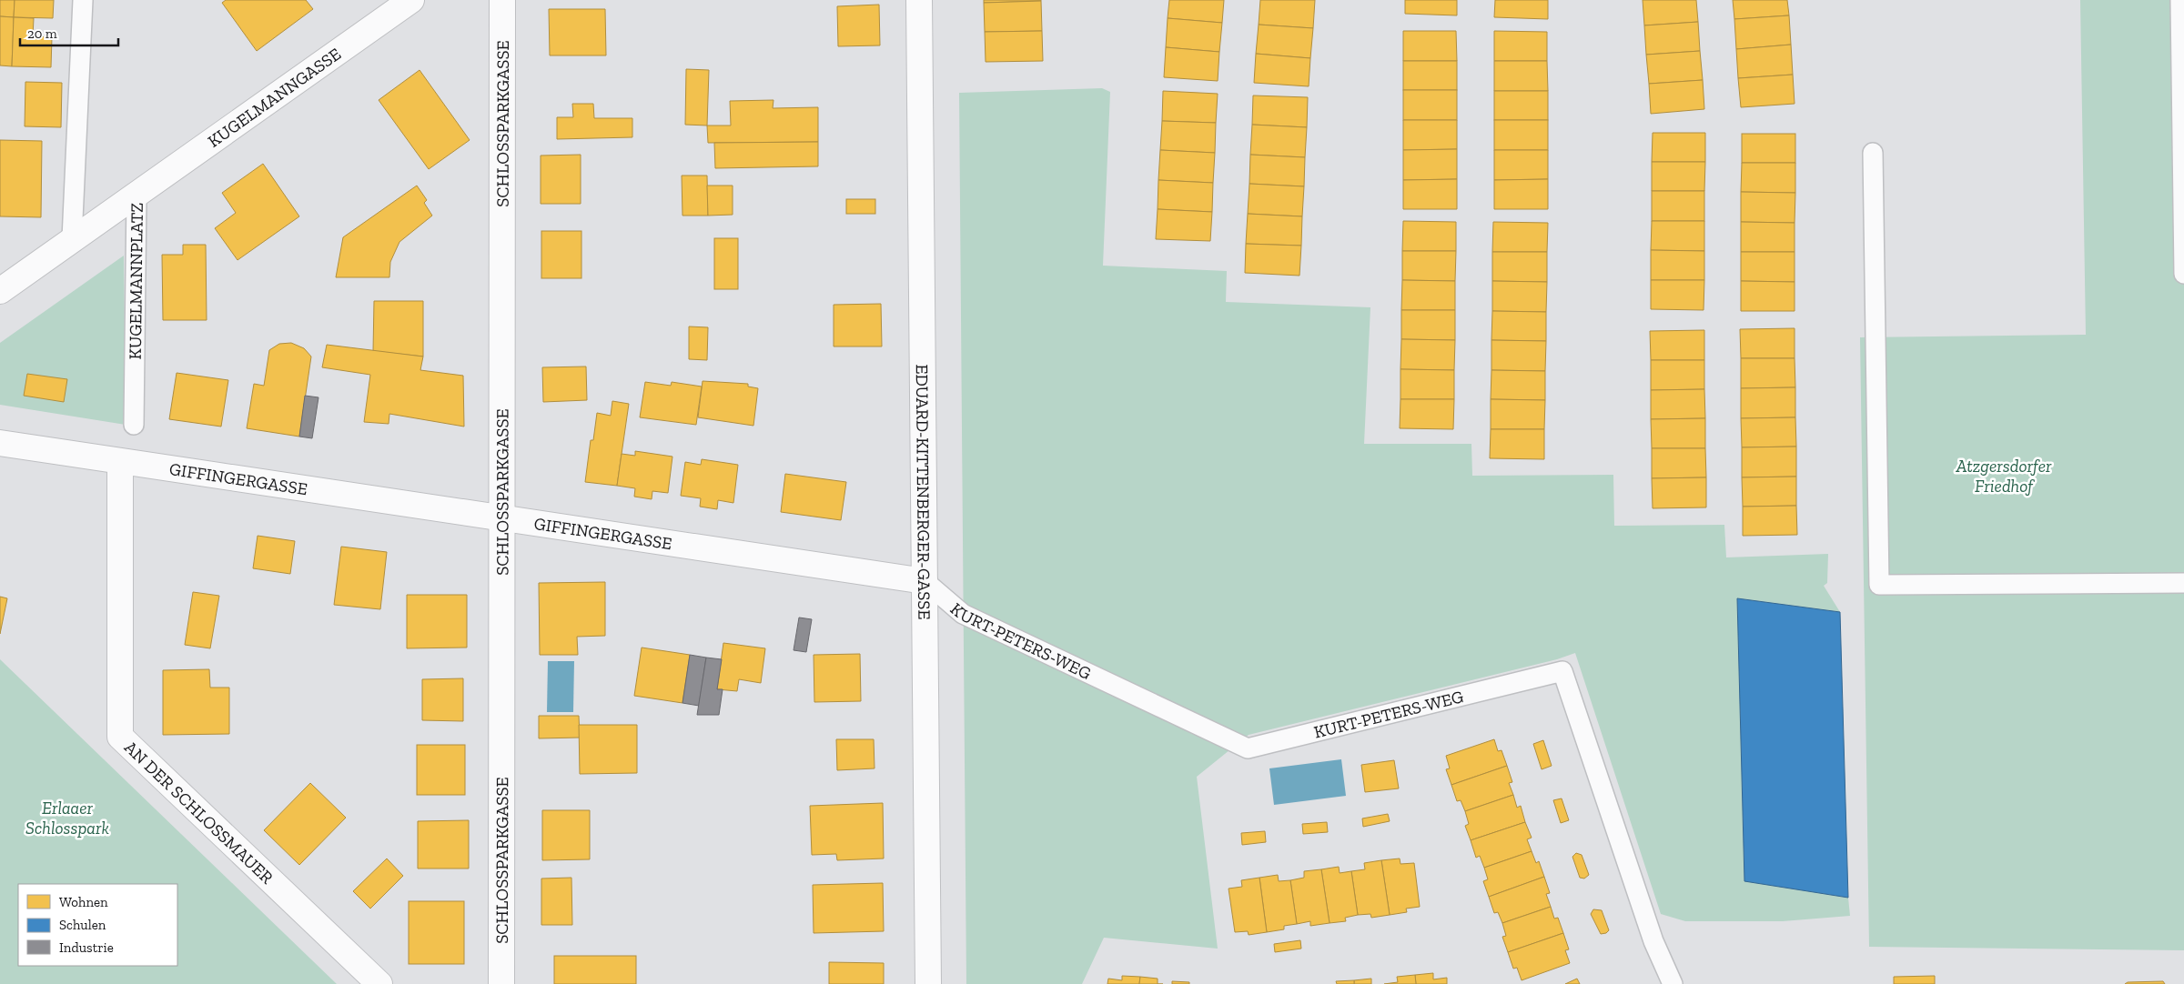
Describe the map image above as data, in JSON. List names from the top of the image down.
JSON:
{
  "streets": {
    "street": [
      "KUGELMANNGASSE",
      "SCHLOSSPARKGASSE",
      "KUGELMANNPLATZ",
      "GIFFINGERGASSE",
      "EDUARD-KITTENBERGER-GASSE",
      "AN DER SCHLOSSMAUER"
    ],
    "lane": ["KURT-PETERS-WEG"]
  },
  "crossings": [
    ["KUGELMANNGASSE", "KUGELMANNPLATZ"],
    ["SCHLOSSPARKGASSE", "GIFFINGERGASSE"],
    ["GIFFINGERGASSE", "EDUARD-KITTENBERGER-GASSE"],
    ["GIFFINGERGASSE", "KURT-PETERS-WEG"],
    ["GIFFINGERGASSE", "AN DER SCHLOSSMAUER"],
    ["EDUARD-KITTENBERGER-GASSE", "KURT-PETERS-WEG"]
  ],
  "parks": ["Atzgersdorfer Friedhof", "Erlaaer Schlosspark"],
  "legend": ["Wohnen", "Schulen", "Industrie"],
  "scale_bar": "20 m"
}
